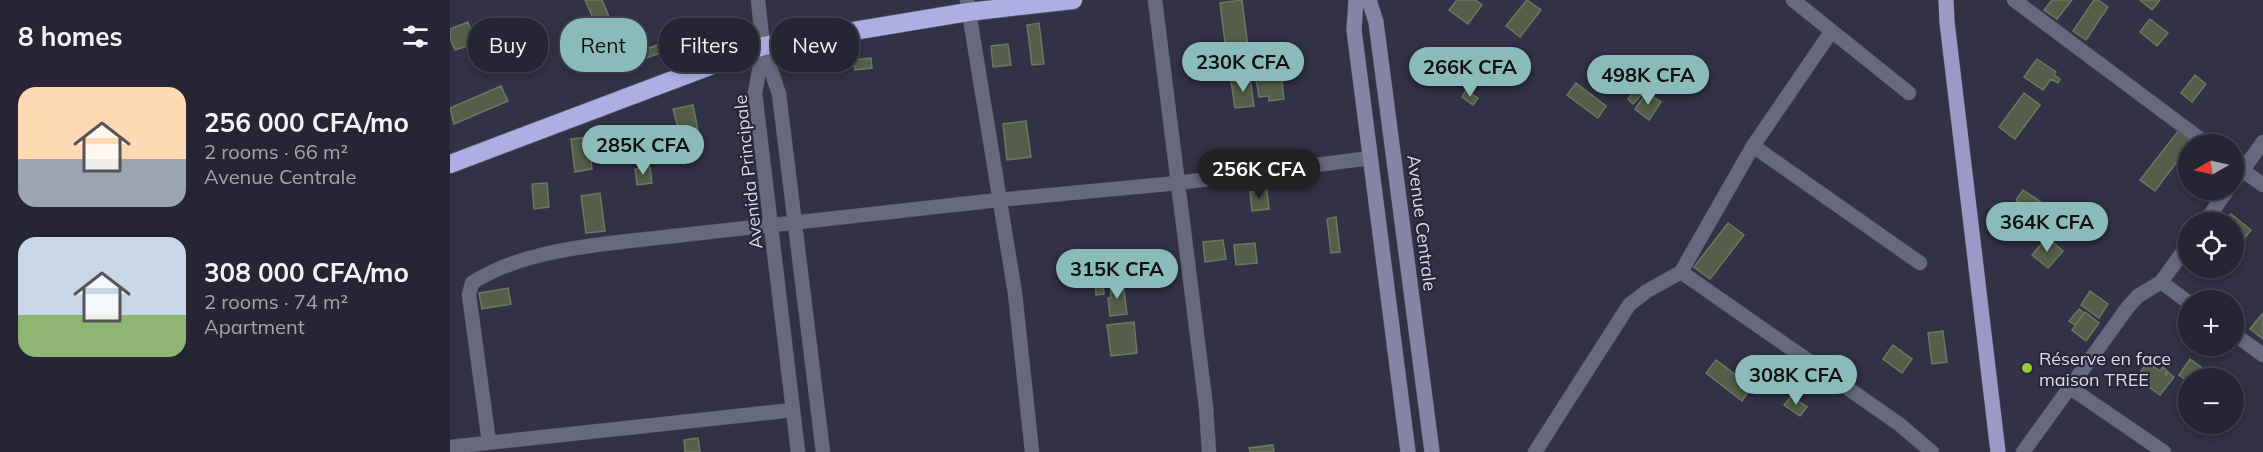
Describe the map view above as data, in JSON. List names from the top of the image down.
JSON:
{
  "streets": {
    "street": ["Avenida Principale", "Avenue Centrale"]
  },
  "places": ["Réserve en face maison TREE"],
  "north": "left",
  "page": {
    "heading": "8 homes",
    "chip": [
      "Buy",
      "Rent",
      "Filters",
      "New"
    ],
    "price": [
      "230K CFA",
      "266K CFA",
      "498K CFA",
      "285K CFA",
      "256K CFA",
      "364K CFA",
      "315K CFA",
      "308K CFA"
    ],
    "list": [
      {
        "name": "256 000 CFA/mo",
        "note": "2 rooms · 66 m² · Avenue Centrale"
      },
      {
        "name": "308 000 CFA/mo",
        "note": "2 rooms · 74 m² · Apartment"
      }
    ],
    "map_buttons": ["+", "−"]
  }
}
